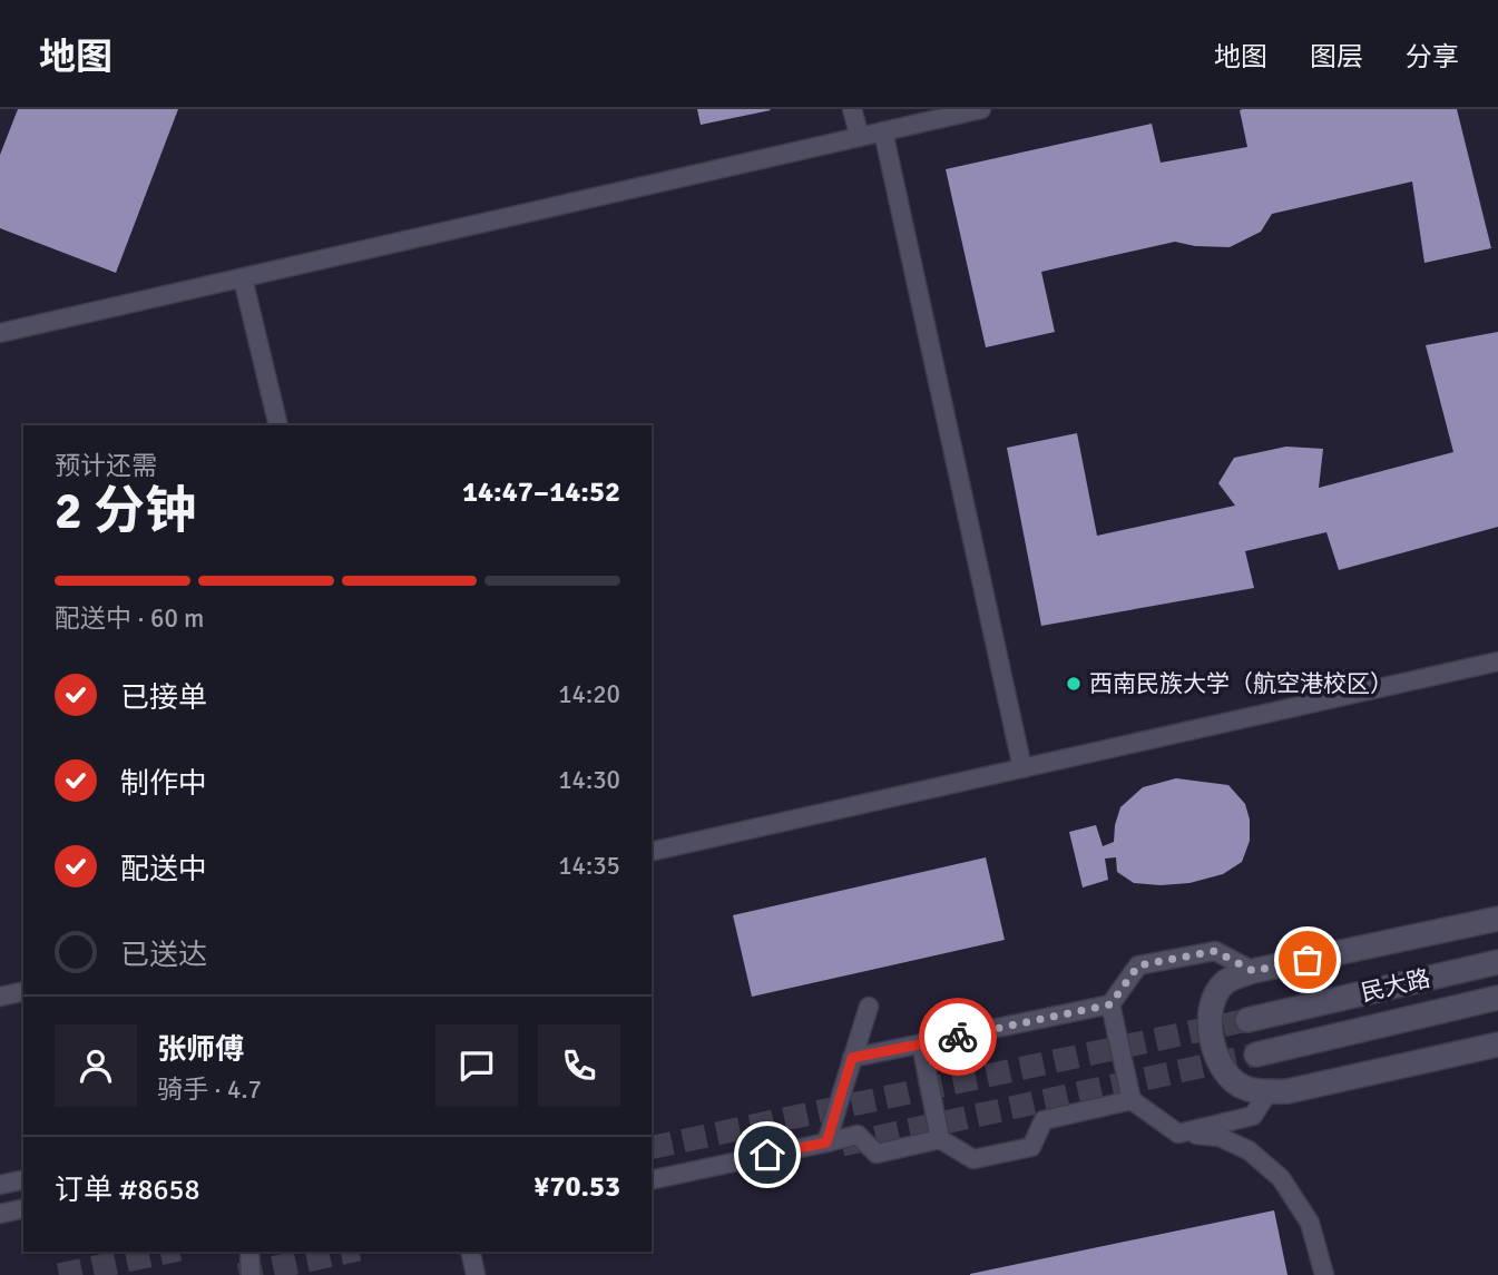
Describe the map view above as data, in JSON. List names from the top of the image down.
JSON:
{
  "streets": {
    "street": ["民大路"]
  },
  "places": ["西南民族大学（航空港校区）"],
  "page": {
    "header": "地图",
    "nav": ["地图", "图层", "分享"],
    "heading": ["2 分钟", "预计还需", "14:47–14:52"],
    "panel": [
      "张师傅",
      "骑手 · 4.7",
      "订单 #8658",
      "¥70.53"
    ],
    "bar": "配送中 · 60 m",
    "list": [
      ["已接单", "14:20"],
      ["制作中", "14:30"],
      ["配送中", "14:35"],
      "已送达"
    ]
  }
}
